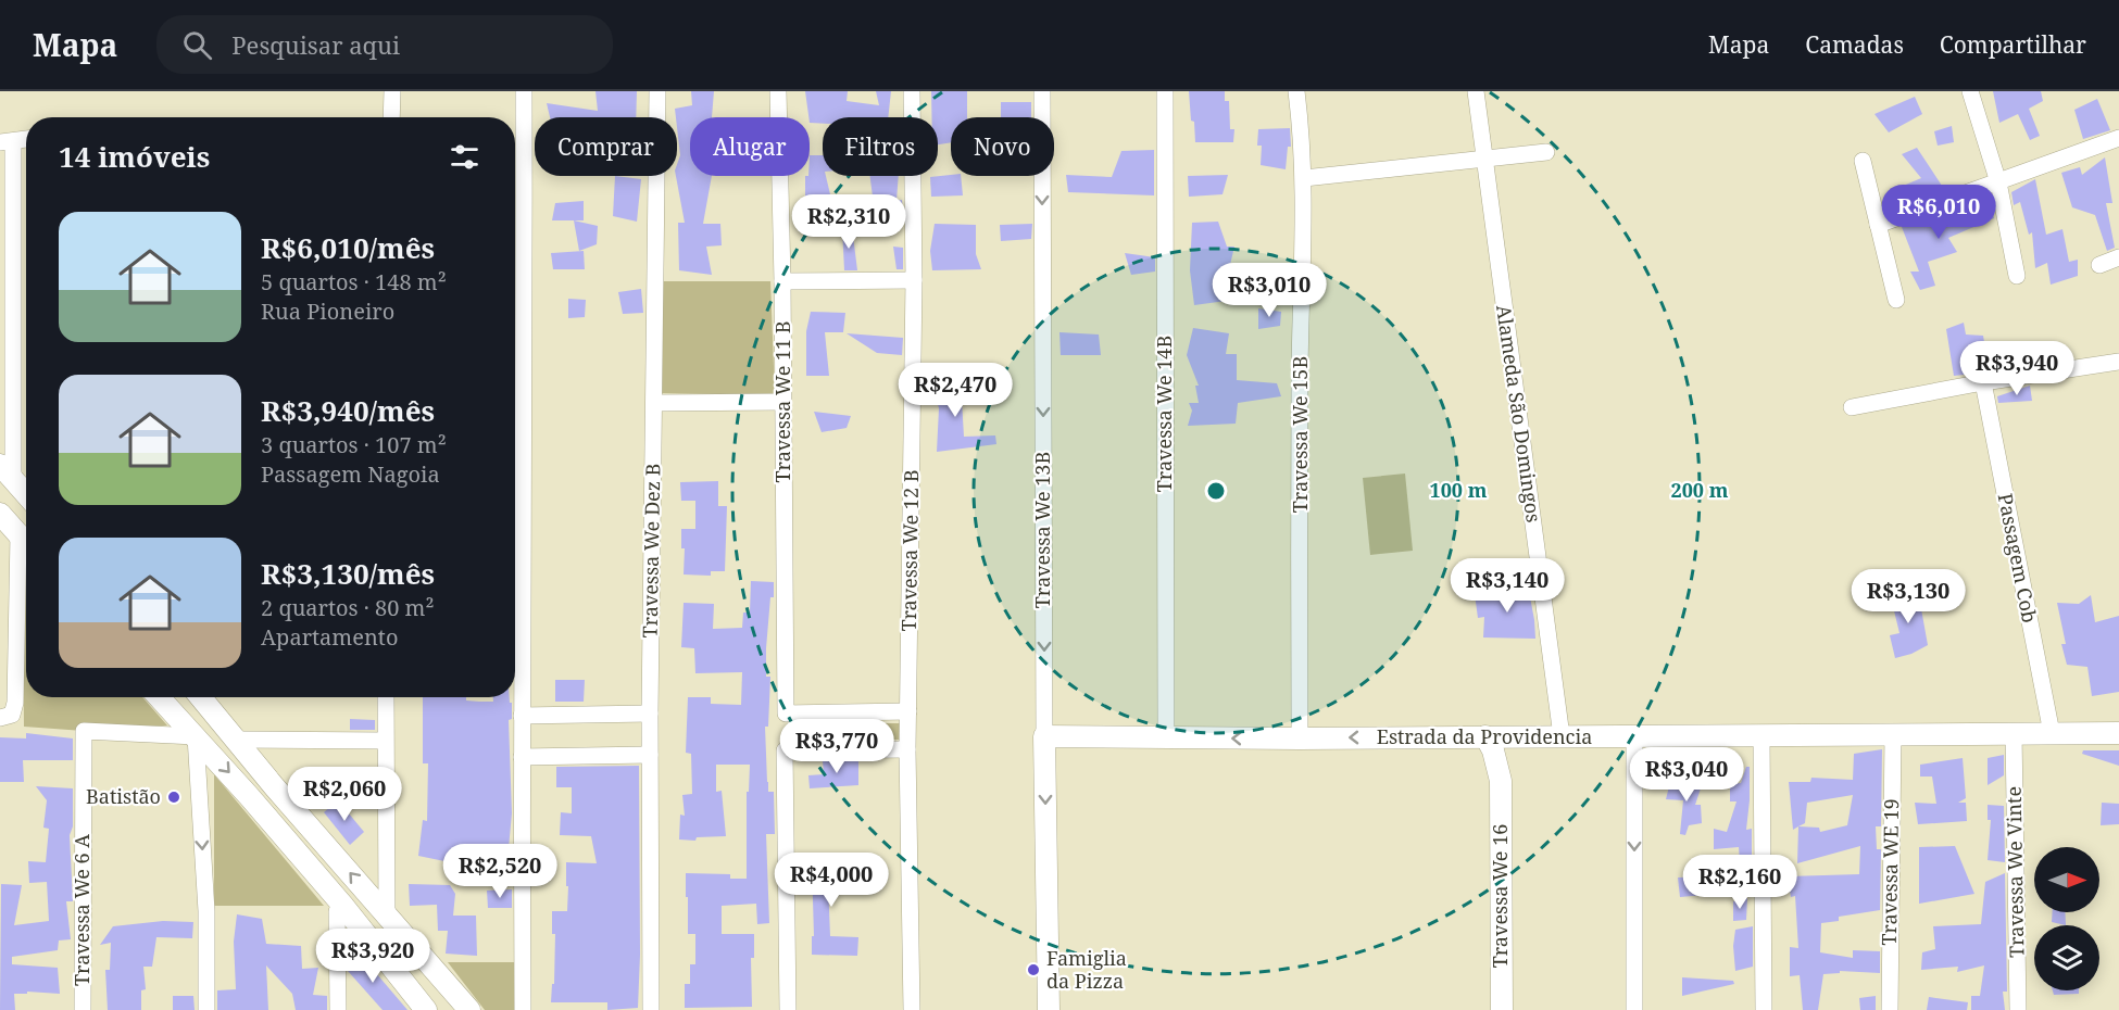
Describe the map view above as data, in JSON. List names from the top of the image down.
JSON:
{
  "streets": {
    "main road": ["Travessa We 13B", "Estrada da Providencia", "Travessa We 16"],
    "street": [
      "Travessa We 11 B",
      "Travessa We 14B",
      "Alameda São Domingos",
      "Travessa We 15B",
      "Travessa We Dez B",
      "Travessa We 12 B",
      "Passagem Cob",
      "Travessa WE 19",
      "Travessa We Vinte",
      "Travessa We 6 A"
    ]
  },
  "crossings": [
    ["Travessa We 11 B", "Travessa We 12 B"],
    ["Travessa We 14B", "Estrada da Providencia"],
    ["Alameda São Domingos", "Estrada da Providencia"],
    ["Travessa We 15B", "Estrada da Providencia"],
    ["Travessa We 13B", "Estrada da Providencia"],
    ["Passagem Cob", "Estrada da Providencia"],
    ["Estrada da Providencia", "Travessa WE 19"],
    ["Estrada da Providencia", "Travessa We Vinte"]
  ],
  "one_way": ["Travessa We 13B"],
  "places": ["Batistão", "Famiglia da Pizza"],
  "north": "right",
  "page": {
    "header": "Mapa",
    "search": "Pesquisar aqui",
    "nav": ["Mapa", "Camadas", "Compartilhar"],
    "chip": [
      "Comprar",
      "Alugar",
      "Filtros",
      "Novo"
    ],
    "heading": "14 imóveis",
    "price": [
      "R$6,010",
      "R$2,310",
      "R$3,010",
      "R$3,940",
      "R$2,470",
      "R$3,140",
      "R$3,130",
      "R$3,770",
      "R$3,040",
      "R$2,060",
      "R$2,520",
      "R$4,000",
      "R$2,160",
      "R$3,920"
    ],
    "list": [
      {
        "name": "R$6,010/mês",
        "note": "5 quartos · 148 m² · Rua Pioneiro"
      },
      {
        "name": "R$3,940/mês",
        "note": "3 quartos · 107 m² · Passagem Nagoia"
      },
      {
        "name": "R$3,130/mês",
        "note": "2 quartos · 80 m² · Apartamento"
      }
    ]
  },
  "rings": ["100 m", "200 m"]
}
